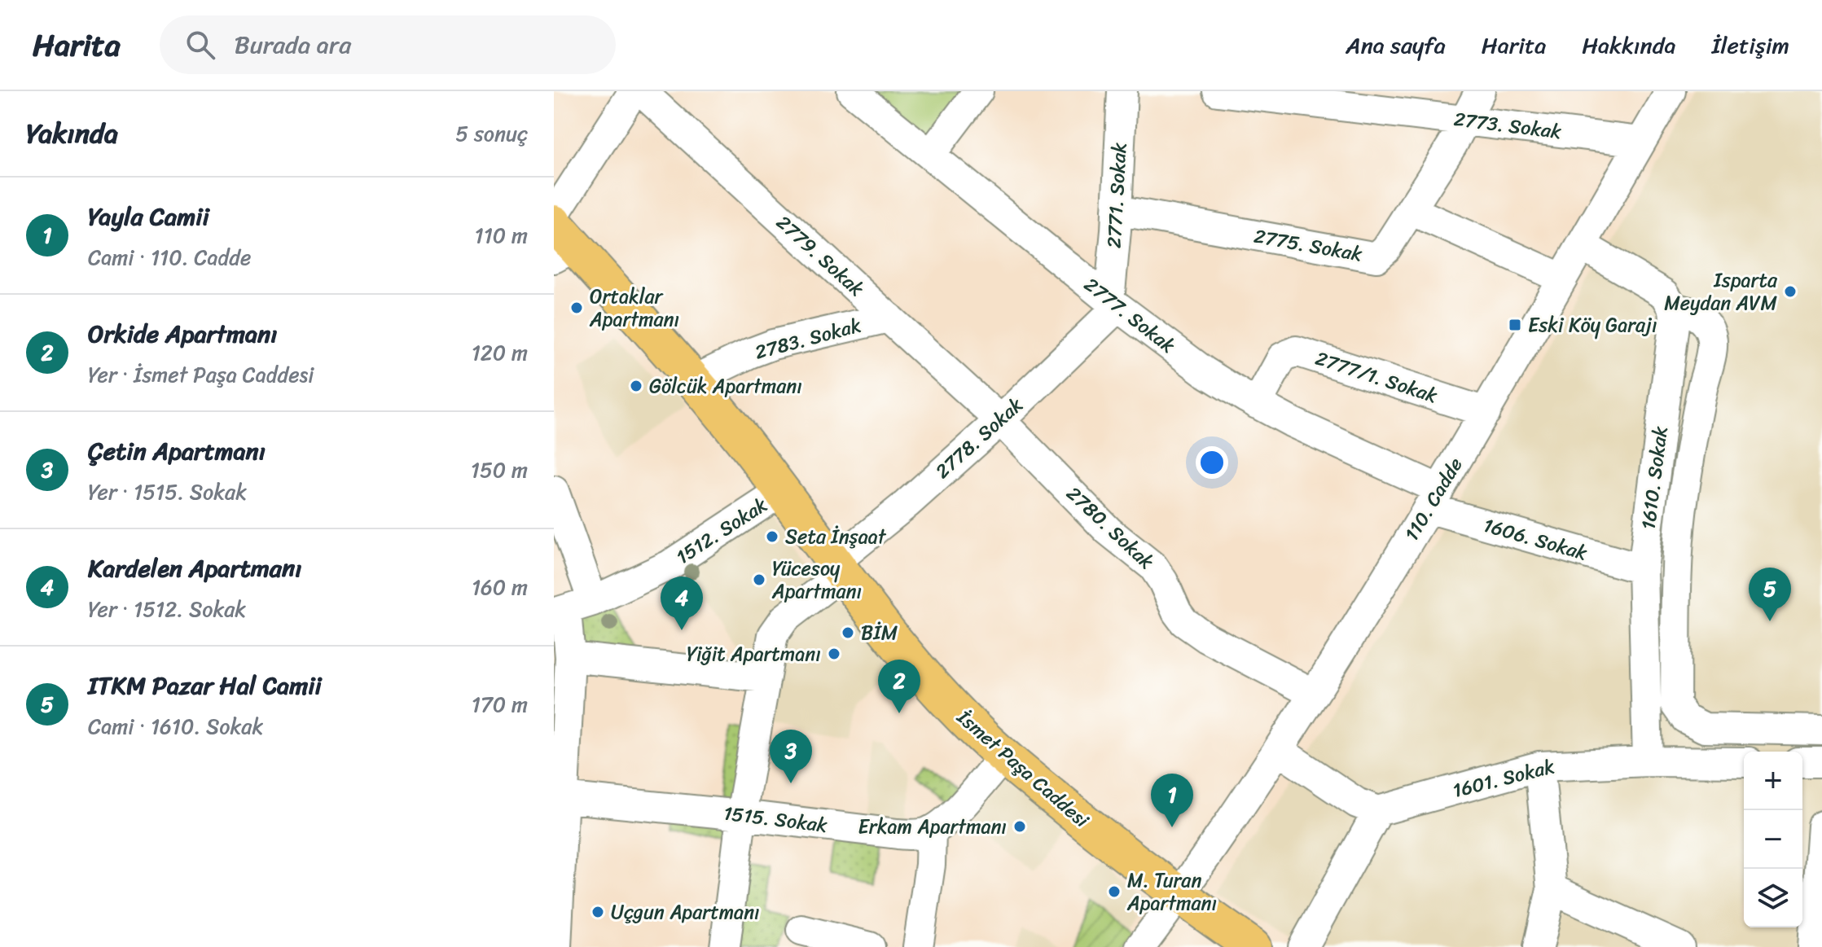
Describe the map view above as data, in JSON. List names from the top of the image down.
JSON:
{
  "streets": {
    "main road": ["İsmet Paşa Caddesi"],
    "street": [
      "2773. Sokak",
      "2771. Sokak",
      "2775. Sokak",
      "2779. Sokak",
      "2777. Sokak",
      "2783. Sokak",
      "2777/1. Sokak",
      "2778. Sokak",
      "1610. Sokak",
      "110. Cadde",
      "2780. Sokak",
      "1512. Sokak",
      "1606. Sokak",
      "1601. Sokak",
      "1515. Sokak"
    ]
  },
  "crossings": [
    ["2773. Sokak", "2775. Sokak"],
    ["2773. Sokak", "110. Cadde"],
    ["2771. Sokak", "2775. Sokak"],
    ["2771. Sokak", "2777. Sokak"],
    ["2771. Sokak", "2778. Sokak"],
    ["2779. Sokak", "2783. Sokak"],
    ["2779. Sokak", "2778. Sokak"],
    ["2779. Sokak", "2780. Sokak"],
    ["2777. Sokak", "2777/1. Sokak"],
    ["2777. Sokak", "2778. Sokak"],
    ["2777. Sokak", "110. Cadde"],
    ["2777. Sokak", "1606. Sokak"],
    ["2783. Sokak", "İsmet Paşa Caddesi"],
    ["2777/1. Sokak", "110. Cadde"],
    ["2778. Sokak", "2780. Sokak"],
    ["2778. Sokak", "İsmet Paşa Caddesi"],
    ["2778. Sokak", "1515. Sokak"],
    ["1610. Sokak", "1606. Sokak"],
    ["1610. Sokak", "1601. Sokak"],
    ["110. Cadde", "2780. Sokak"],
    ["110. Cadde", "1606. Sokak"],
    ["110. Cadde", "İsmet Paşa Caddesi"],
    ["1512. Sokak", "İsmet Paşa Caddesi"]
  ],
  "places": {
    "other": [
      "Isparta Meydan AVM",
      "Ortaklar Apartmanı",
      "Gölcük Apartmanı",
      "Seta İnşaat",
      "Yücesoy Apartmanı",
      "BİM",
      "Yiğit Apartmanı",
      "Erkam Apartmanı",
      "M. Turan Apartmanı",
      "Uçgun Apartmanı"
    ],
    "transit": ["Eski Köy Garajı"]
  },
  "page": {
    "header": "Harita",
    "search": "Burada ara",
    "nav": [
      "Ana sayfa",
      "Harita",
      "Hakkında",
      "İletişim"
    ],
    "heading": ["Yakında", "5 sonuç"],
    "list": [
      {
        "mark": "1",
        "name": "Yayla Camii",
        "note": "Cami · 110. Cadde",
        "value": "110 m"
      },
      {
        "mark": "2",
        "name": "Orkide Apartmanı",
        "note": "Yer · İsmet Paşa Caddesi",
        "value": "120 m"
      },
      {
        "mark": "3",
        "name": "Çetin Apartmanı",
        "note": "Yer · 1515. Sokak",
        "value": "150 m"
      },
      {
        "mark": "4",
        "name": "Kardelen Apartmanı",
        "note": "Yer · 1512. Sokak",
        "value": "160 m"
      },
      {
        "mark": "5",
        "name": "ITKM Pazar Hal Camii",
        "note": "Cami · 1610. Sokak",
        "value": "170 m"
      }
    ],
    "pins": [
      "5",
      "4",
      "2",
      "3",
      "1"
    ],
    "map_buttons": ["+", "−"]
  }
}
